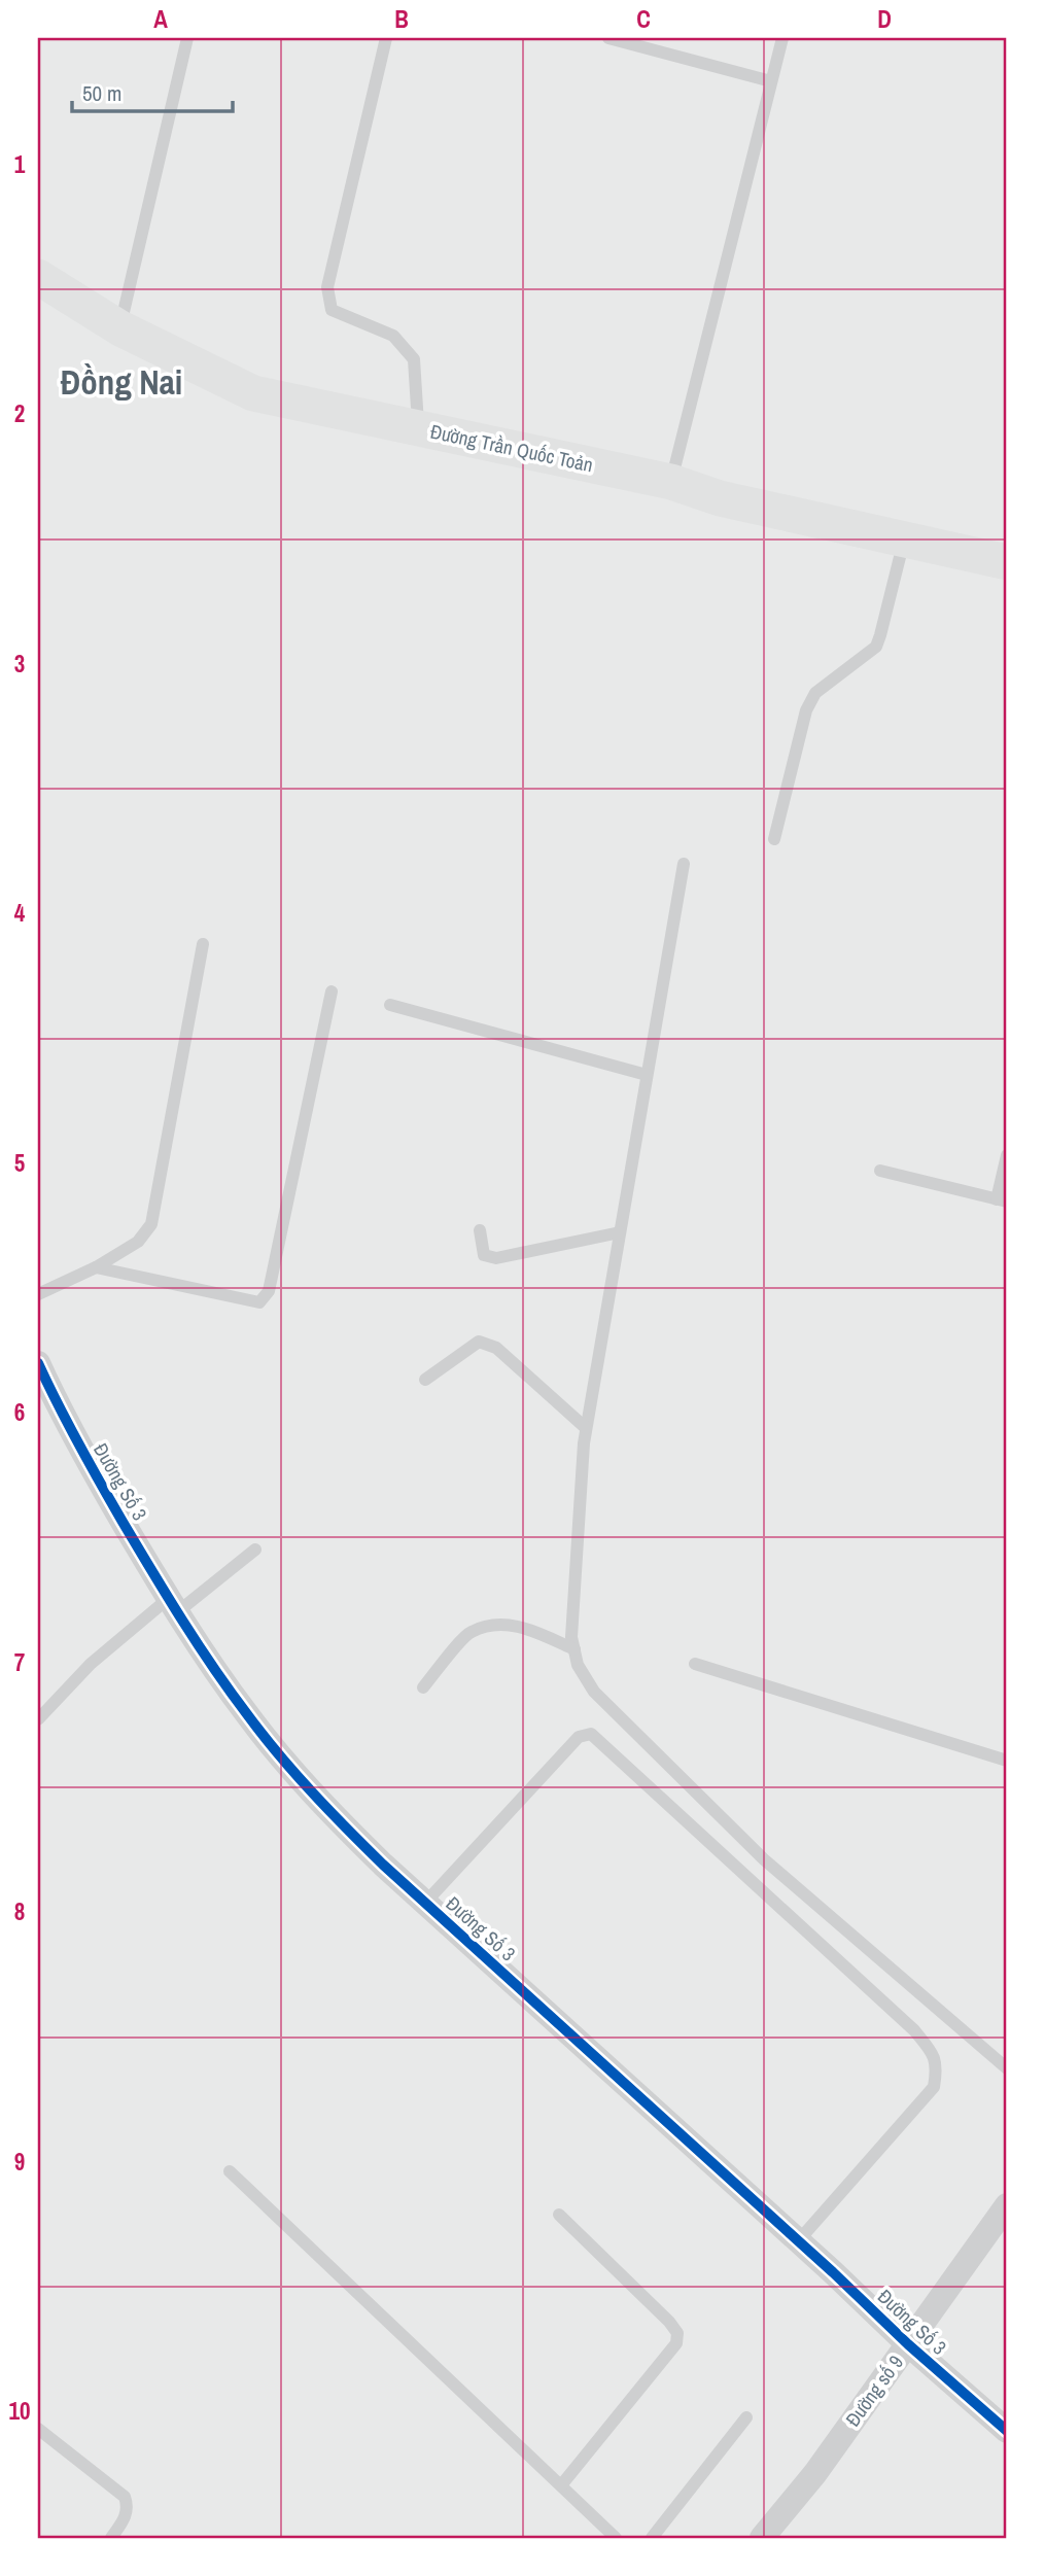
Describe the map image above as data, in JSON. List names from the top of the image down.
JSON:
{
  "streets": {
    "main road": ["Đường Trần Quốc Toản"],
    "street": ["Đường Số 3", "Đường số 9"]
  },
  "crossings": [
    ["Đường Số 3", "Đường số 9"]
  ],
  "districts": ["Đồng Nai"],
  "scale_bar": "50 m",
  "grid": {
    "columns": [
      "A",
      "B",
      "C",
      "D"
    ],
    "rows": [
      "1",
      "2",
      "3",
      "4",
      "5",
      "6",
      "7",
      "8",
      "9",
      "10"
    ]
  }
}
